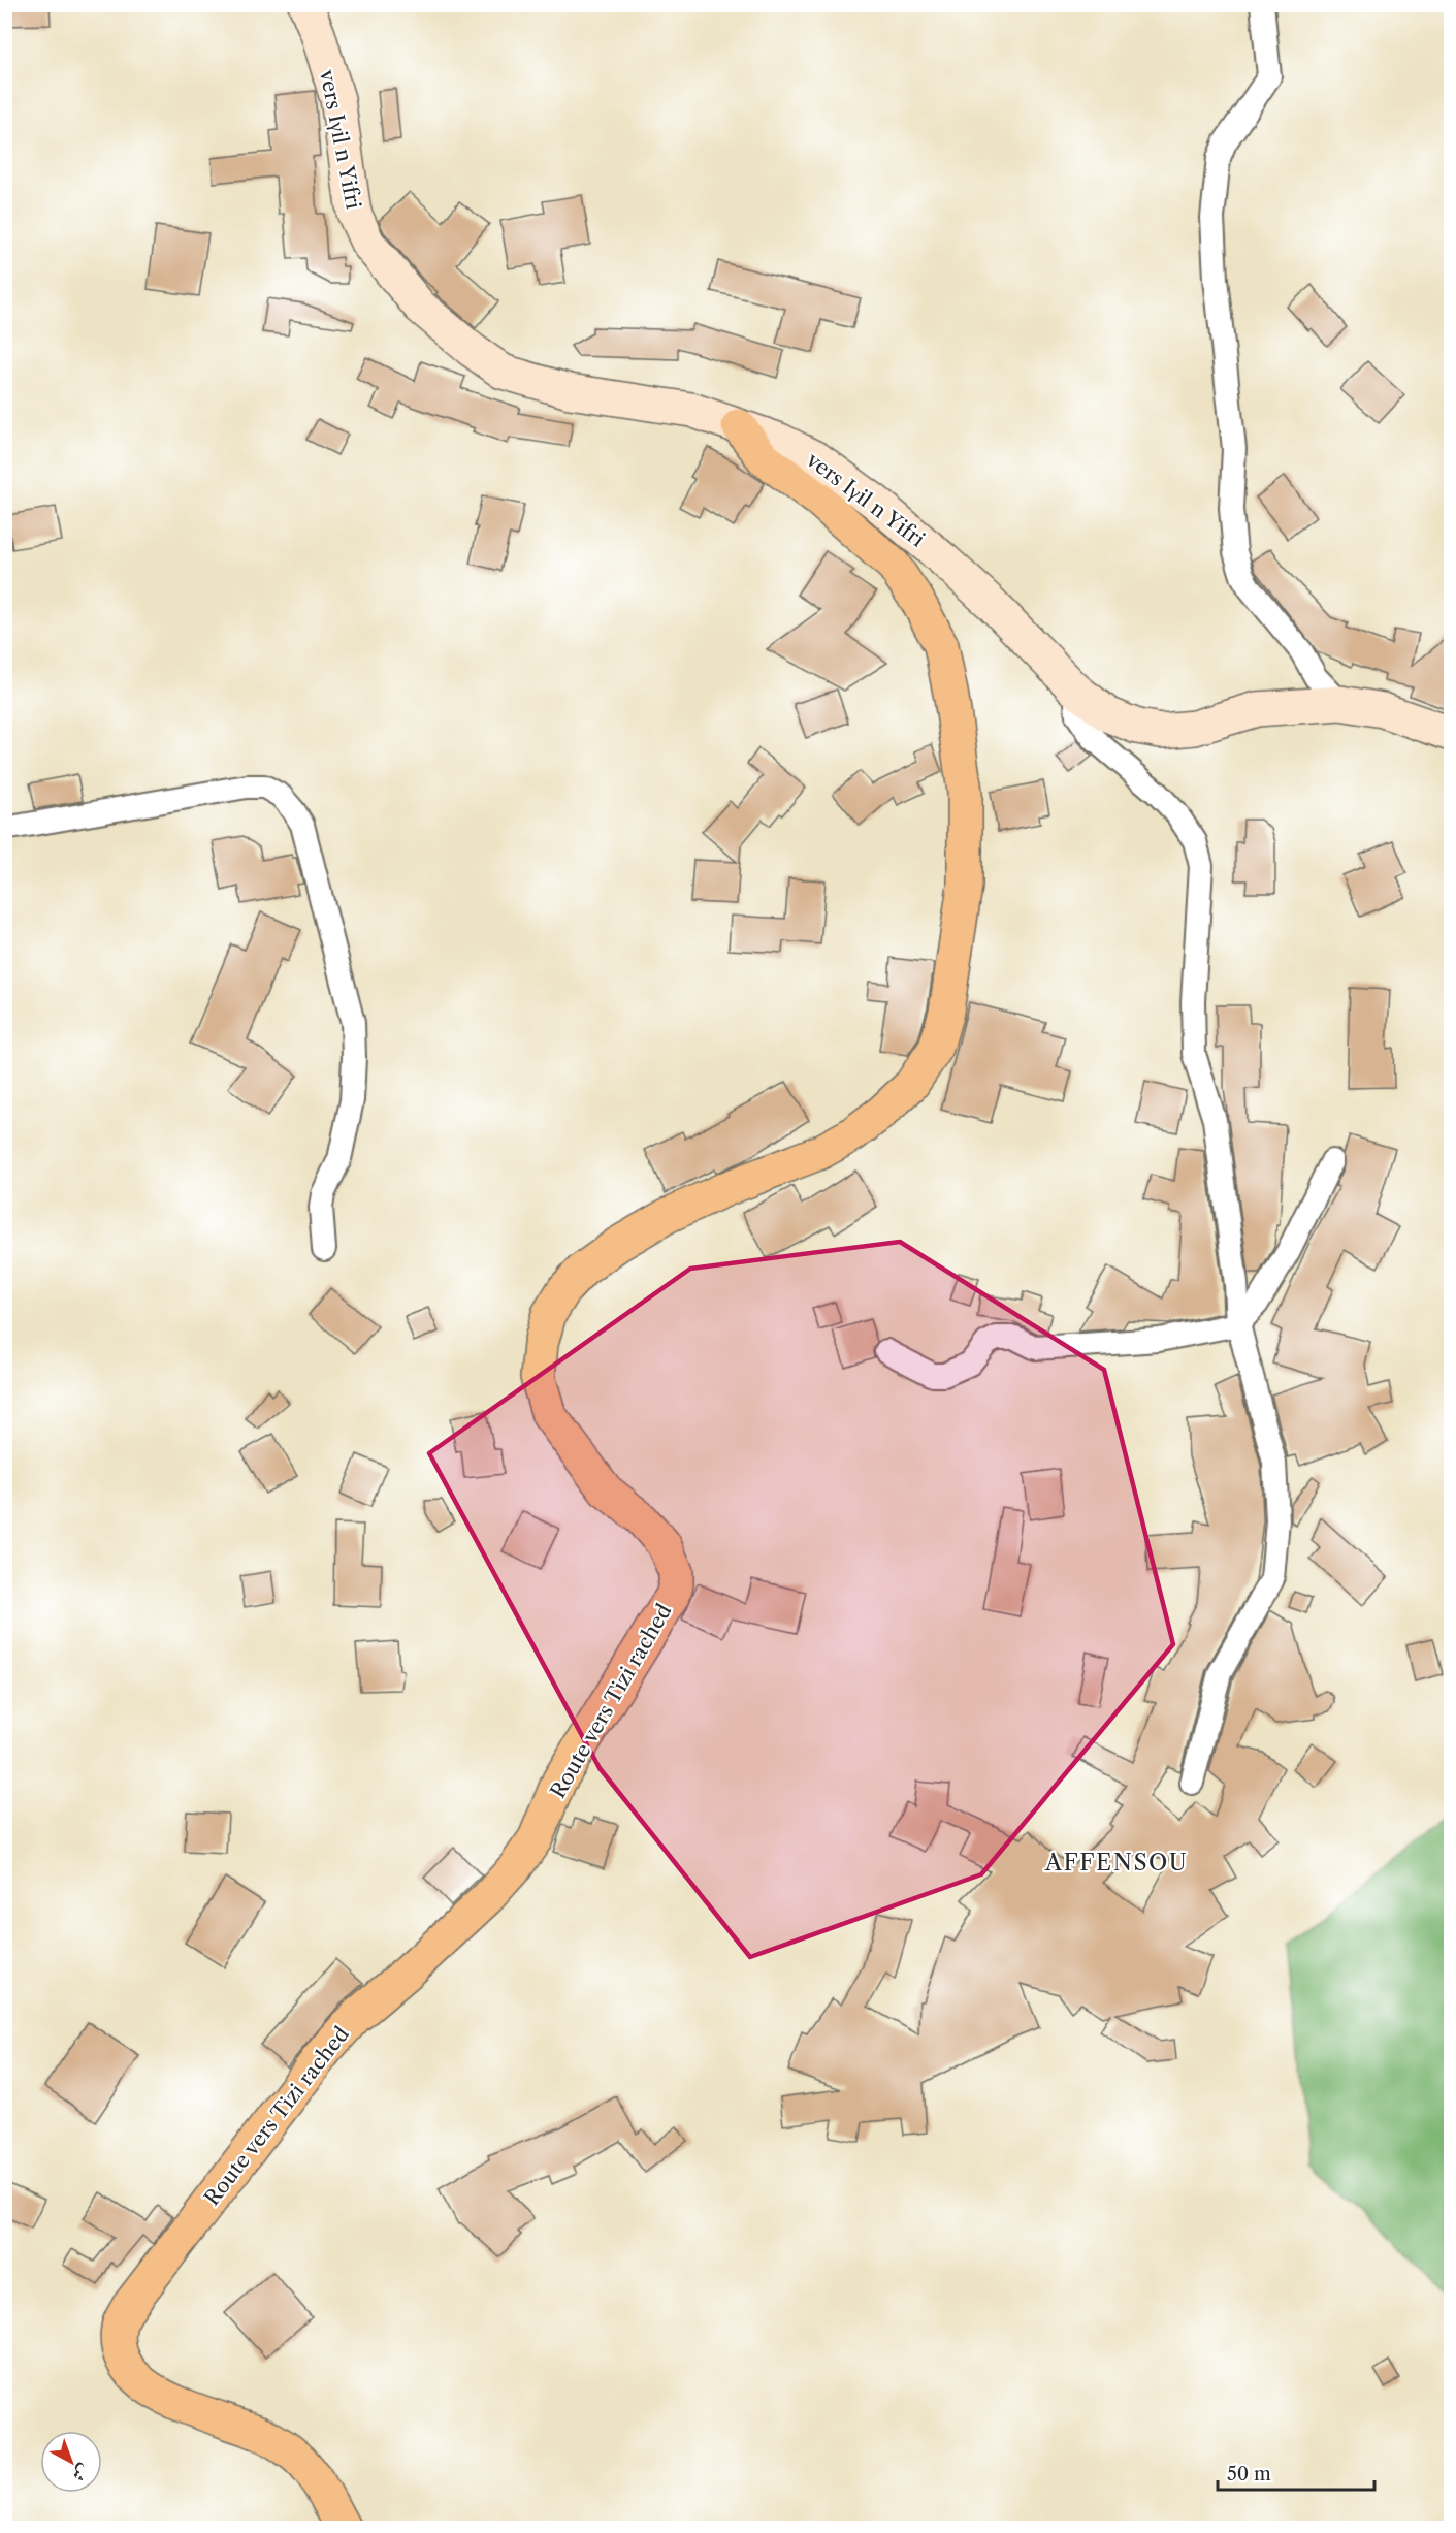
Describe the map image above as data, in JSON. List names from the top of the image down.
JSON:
{
  "streets": {
    "main road": ["vers Iγil n Yifri", "Route vers Tizi rached"]
  },
  "crossings": [
    ["vers Iγil n Yifri", "Route vers Tizi rached"]
  ],
  "districts": ["AFFENSOU"],
  "scale_bar": "50 m",
  "north": "bottom right"
}
